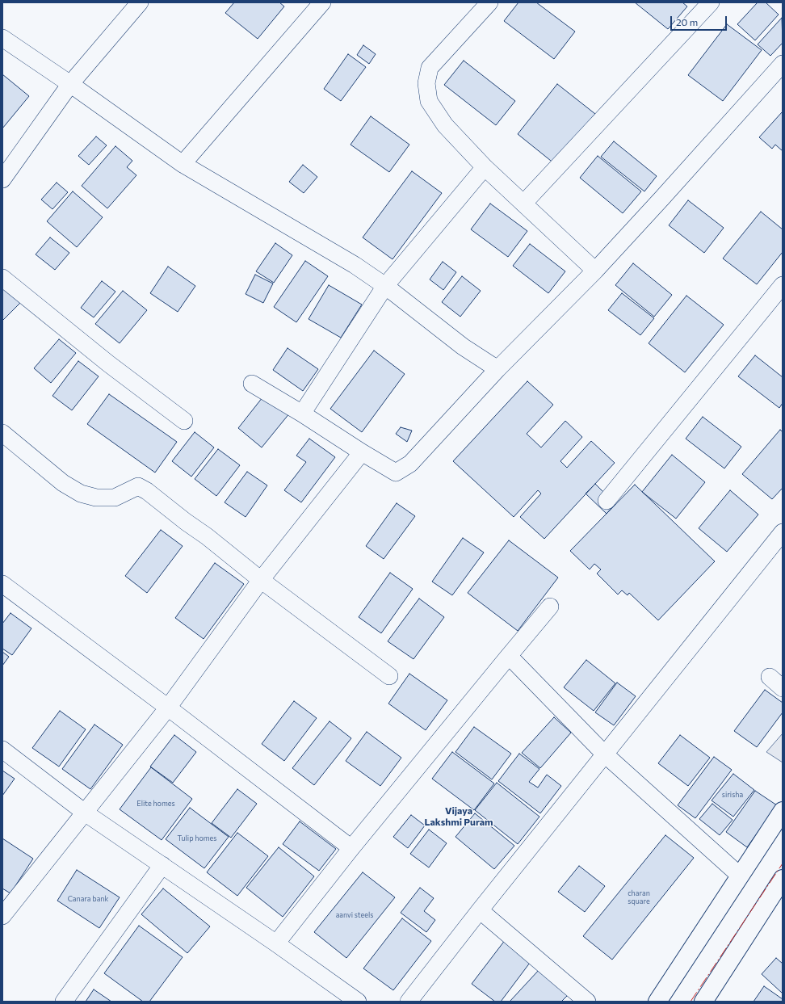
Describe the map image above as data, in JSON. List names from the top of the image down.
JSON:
{
  "districts": ["Vijaya Lakshmi Puram"],
  "house_numbers": [
    "sirisha",
    "Elite homes",
    "Tulip homes",
    "charan square",
    "Canara bank",
    "aanvi steels"
  ],
  "scale_bar": "20 m"
}
